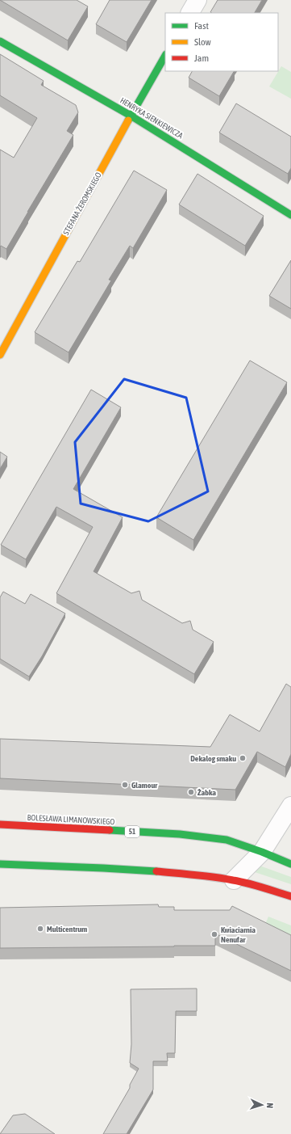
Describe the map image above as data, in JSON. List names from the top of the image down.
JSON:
{
  "streets": {
    "street": [
      "HENRYKA SIENKIEWICZA",
      "STEFANA ŻEROMSKIEGO",
      "BOLESŁAWA LIMANOWSKIEGO",
      "51"
    ]
  },
  "crossings": [
    ["HENRYKA SIENKIEWICZA", "STEFANA ŻEROMSKIEGO"]
  ],
  "places": [
    "Dekalog smaku",
    "Glamour",
    "Żabka",
    "Multicentrum",
    "Kwiaciarnia Nenufar"
  ],
  "legend": ["Fast", "Slow", "Jam"],
  "north": "right"
}
